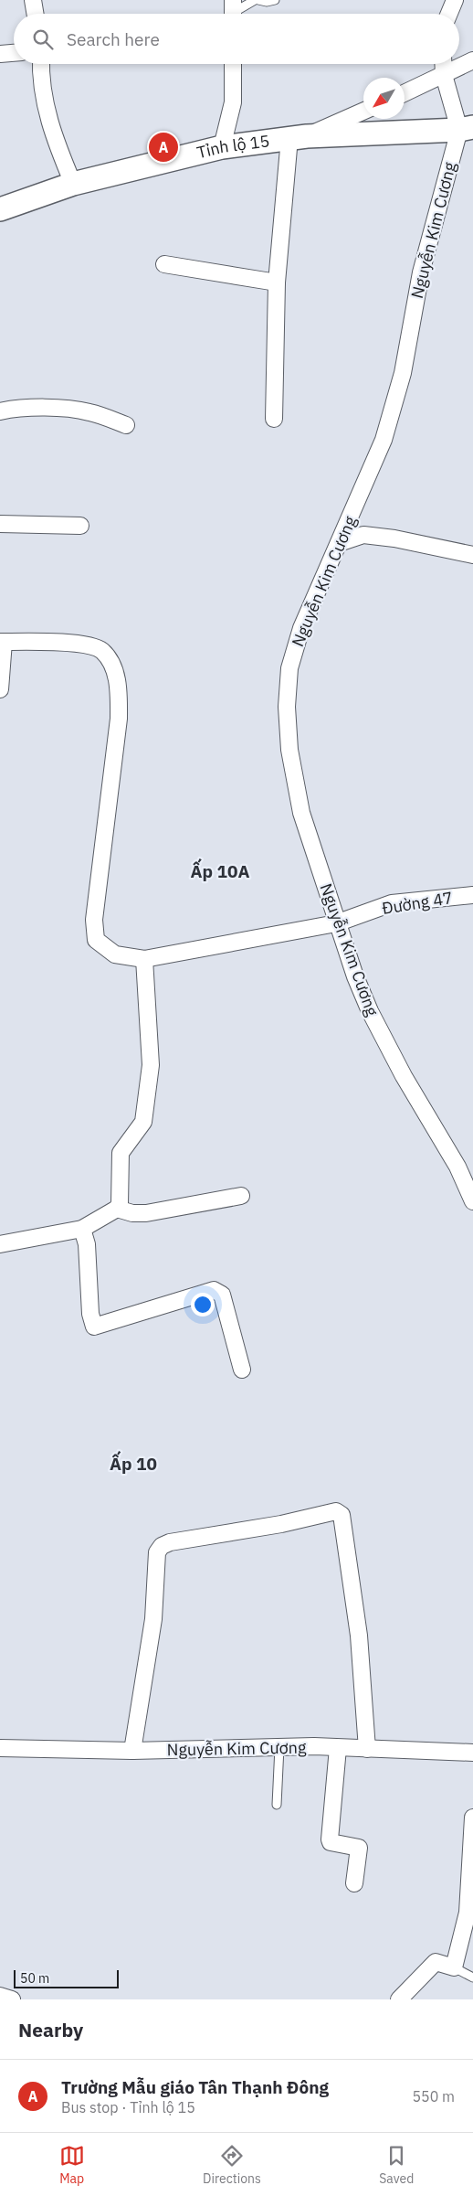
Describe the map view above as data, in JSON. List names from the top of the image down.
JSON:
{
  "streets": {
    "main road": ["Tỉnh lộ 15"],
    "street": ["Nguyễn Kim Cương", "Đường 47"]
  },
  "crossings": [
    ["Tỉnh lộ 15", "Nguyễn Kim Cương"],
    ["Nguyễn Kim Cương", "Đường 47"]
  ],
  "districts": ["Ấp 10A", "Ấp 10"],
  "scale_bar": "50 m",
  "north": "bottom left",
  "page": {
    "search": "Search here",
    "pins": "A",
    "scale": "50 m",
    "heading": "Nearby",
    "list": [
      {
        "mark": "A",
        "name": "Trường Mẫu giáo Tân Thạnh Đông",
        "note": "Bus stop · Tỉnh lộ 15",
        "value": "550 m"
      }
    ],
    "nav": ["Map", "Directions", "Saved"]
  }
}
